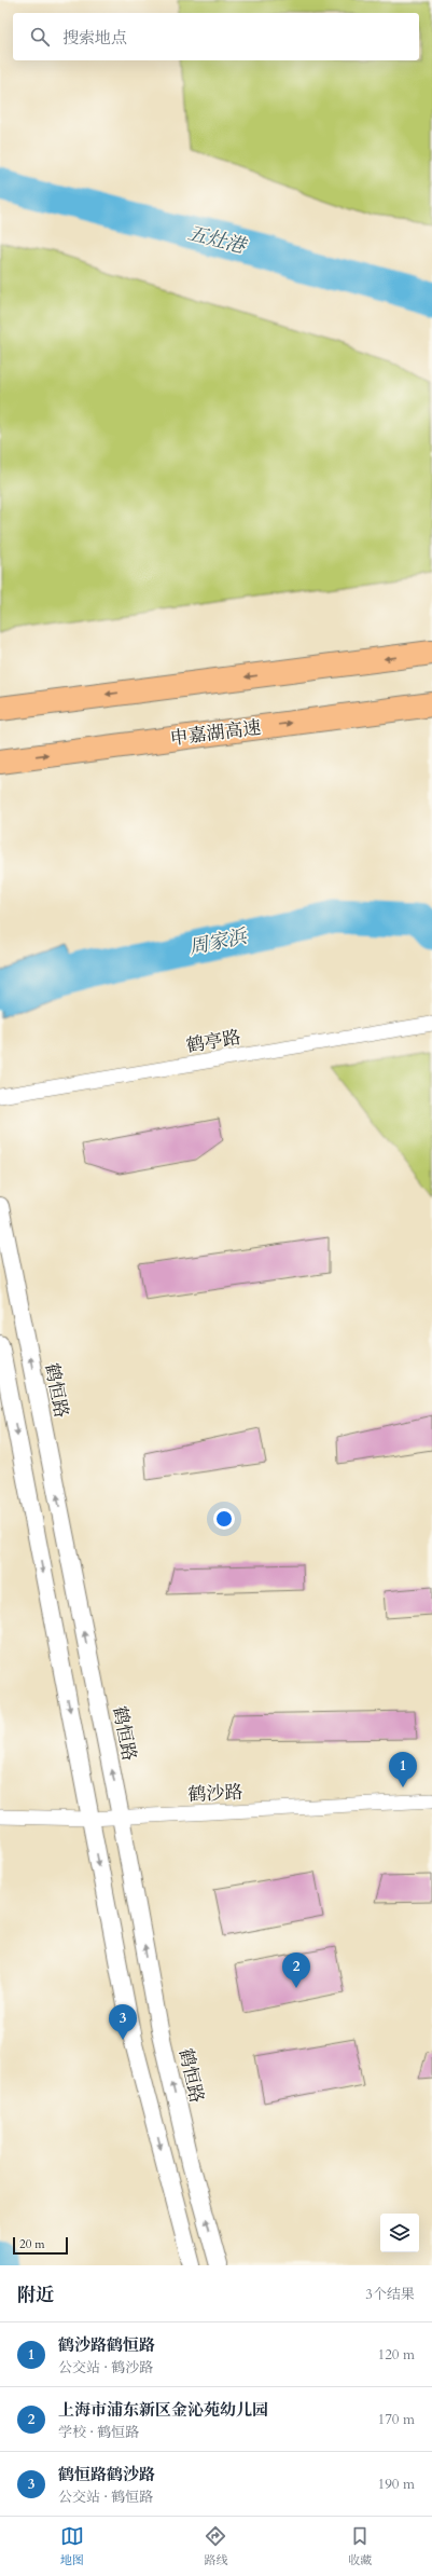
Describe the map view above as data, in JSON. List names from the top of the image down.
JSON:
{
  "streets": {
    "highway": ["申嘉湖高速"],
    "street": ["鹤亭路", "鹤恒路", "鹤沙路"]
  },
  "crossings": [
    ["鹤恒路", "鹤沙路"]
  ],
  "water": ["五灶港", "周家浜"],
  "scale_bar": "20 m",
  "page": {
    "search": "搜索地点",
    "pins": ["1", "2", "3"],
    "scale": "20 m",
    "heading": ["附近", "3个结果"],
    "list": [
      {
        "mark": "1",
        "name": "鹤沙路鹤恒路",
        "note": "公交站 · 鹤沙路",
        "value": "120 m"
      },
      {
        "mark": "2",
        "name": "上海市浦东新区金沁苑幼儿园",
        "note": "学校 · 鹤恒路",
        "value": "170 m"
      },
      {
        "mark": "3",
        "name": "鹤恒路鹤沙路",
        "note": "公交站 · 鹤恒路",
        "value": "190 m"
      }
    ],
    "nav": ["地图", "路线", "收藏"]
  }
}
